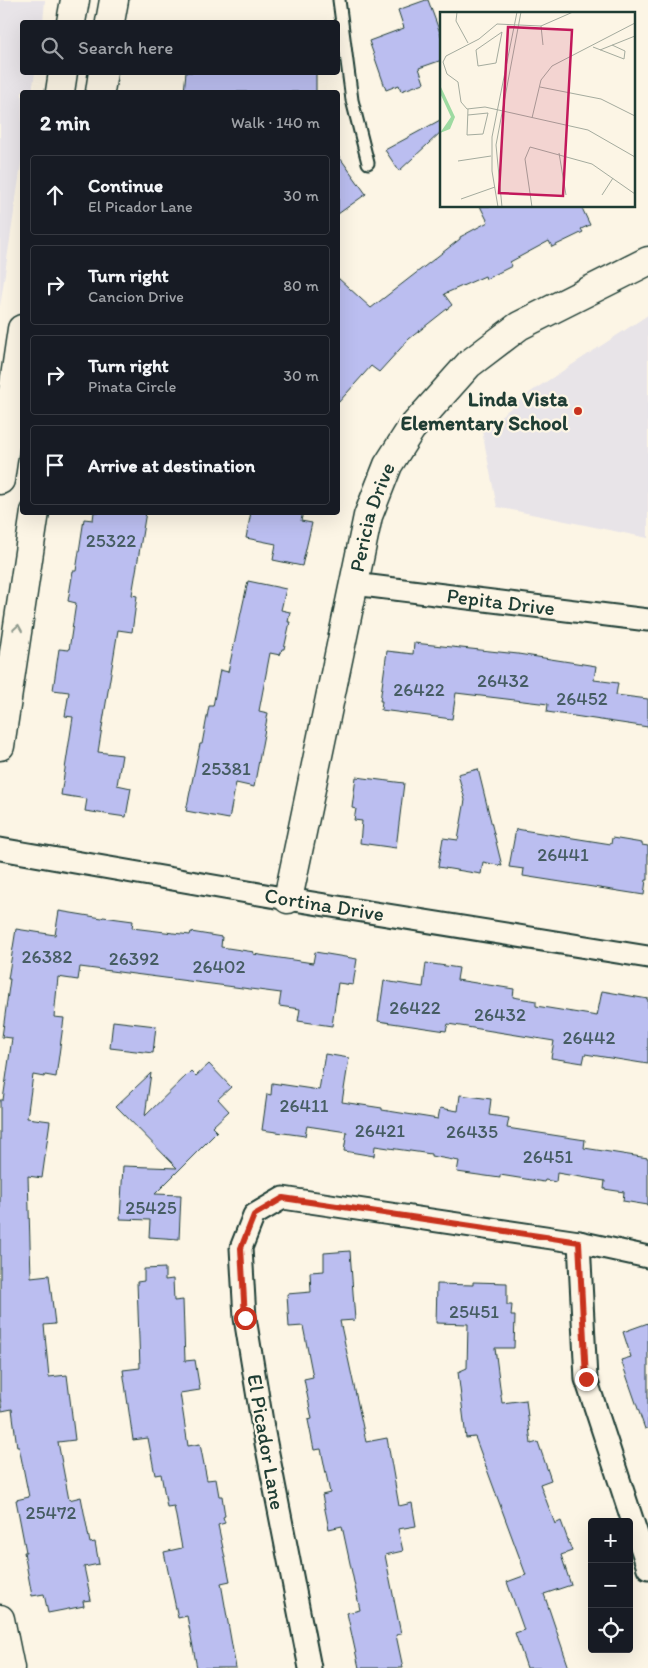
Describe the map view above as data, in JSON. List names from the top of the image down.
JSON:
{
  "streets": {
    "street": [
      "Pericia Drive",
      "Pepita Drive",
      "Cortina Drive",
      "El Picador Lane"
    ]
  },
  "crossings": [
    ["Pericia Drive", "Pepita Drive"],
    ["Pericia Drive", "Cortina Drive"]
  ],
  "places": ["Linda Vista Elementary School"],
  "house_numbers": [
    "25322",
    "26432",
    "26422",
    "26452",
    "25381",
    "26441",
    "26382",
    "26392",
    "26402",
    "26422",
    "26432",
    "26442",
    "26411",
    "26421",
    "26435",
    "26451",
    "25425",
    "25451",
    "25472"
  ],
  "page": {
    "search": "Search here",
    "heading": ["2 min", "Walk · 140 m"],
    "list": [
      ["Continue", "El Picador Lane", "30 m"],
      ["Turn right", "Cancion Drive", "80 m"],
      ["Turn right", "Pinata Circle", "30 m"],
      "Arrive at destination"
    ],
    "map_buttons": ["+", "−"]
  }
}
